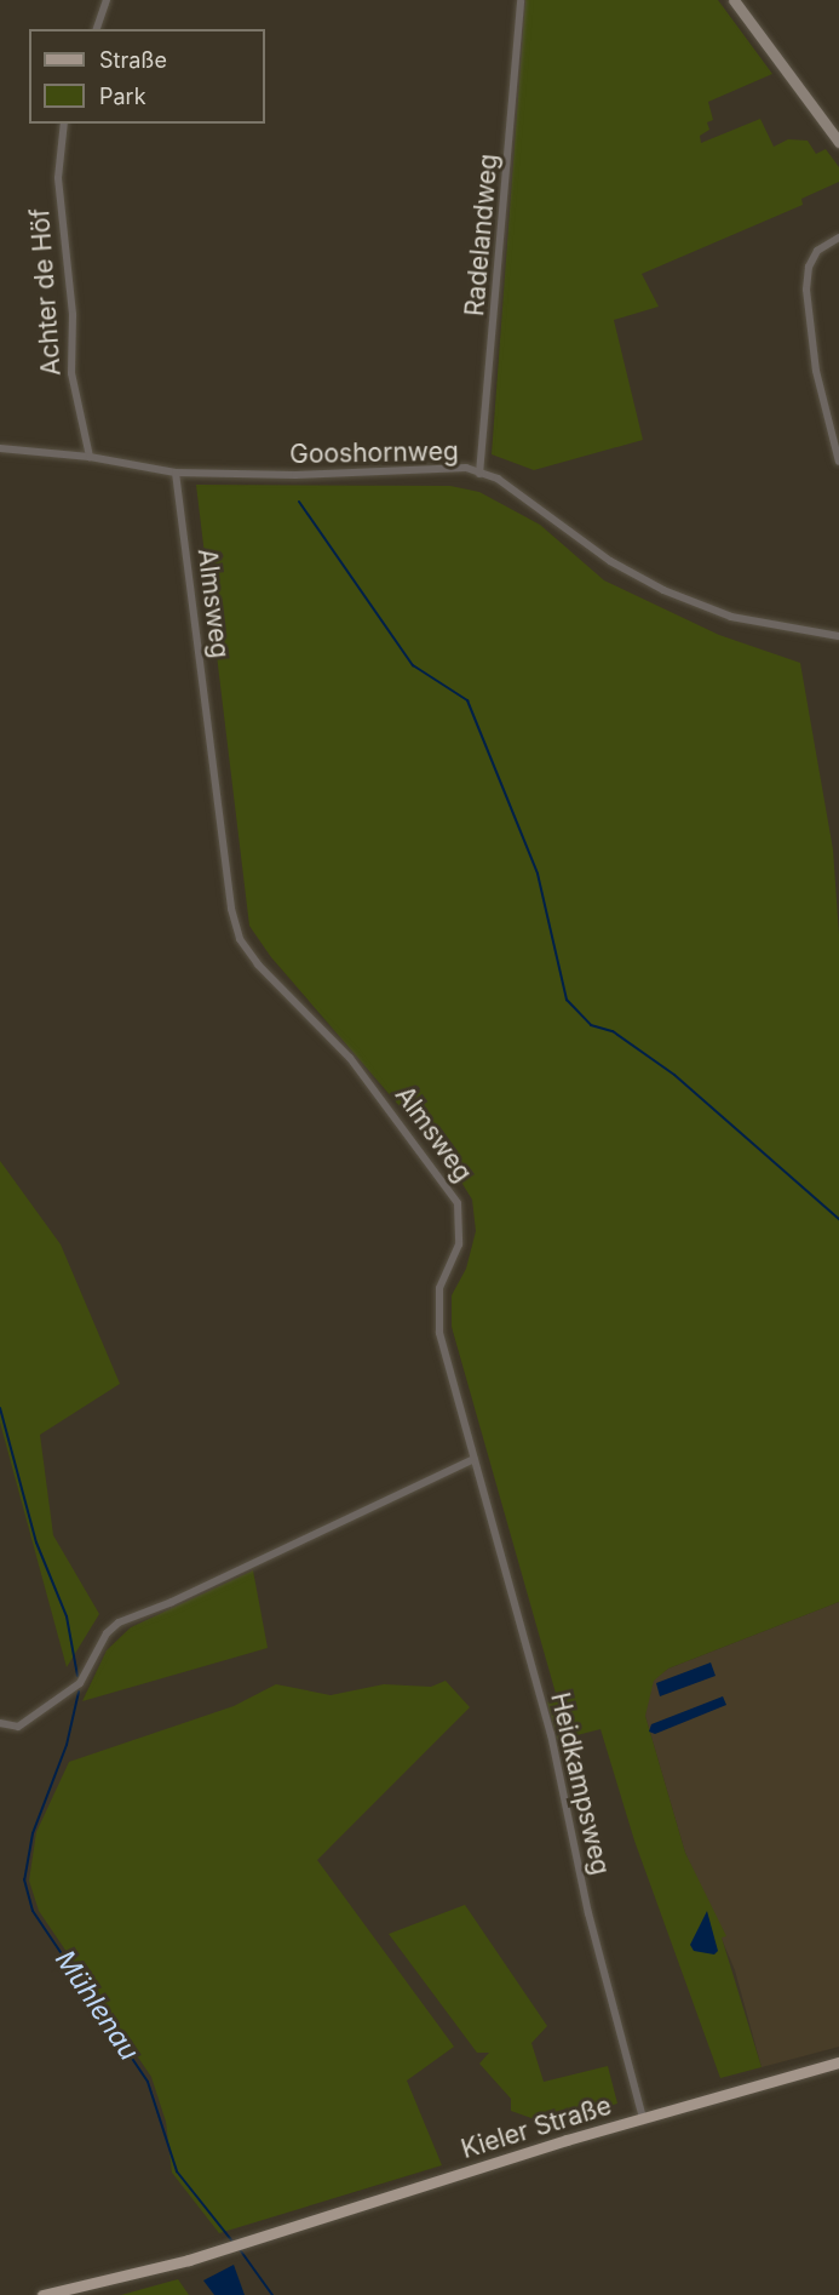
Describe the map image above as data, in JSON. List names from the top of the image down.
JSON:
{
  "streets": {
    "main road": ["Kieler Straße"],
    "street": [
      "Radelandweg",
      "Achter de Höf",
      "Gooshornweg",
      "Almsweg",
      "Heidkampsweg"
    ]
  },
  "crossings": [
    ["Radelandweg", "Gooshornweg"],
    ["Achter de Höf", "Gooshornweg"],
    ["Gooshornweg", "Almsweg"],
    ["Almsweg", "Heidkampsweg"],
    ["Heidkampsweg", "Kieler Straße"]
  ],
  "water": ["Mühlenau"],
  "legend": ["Straße", "Park"]
}
